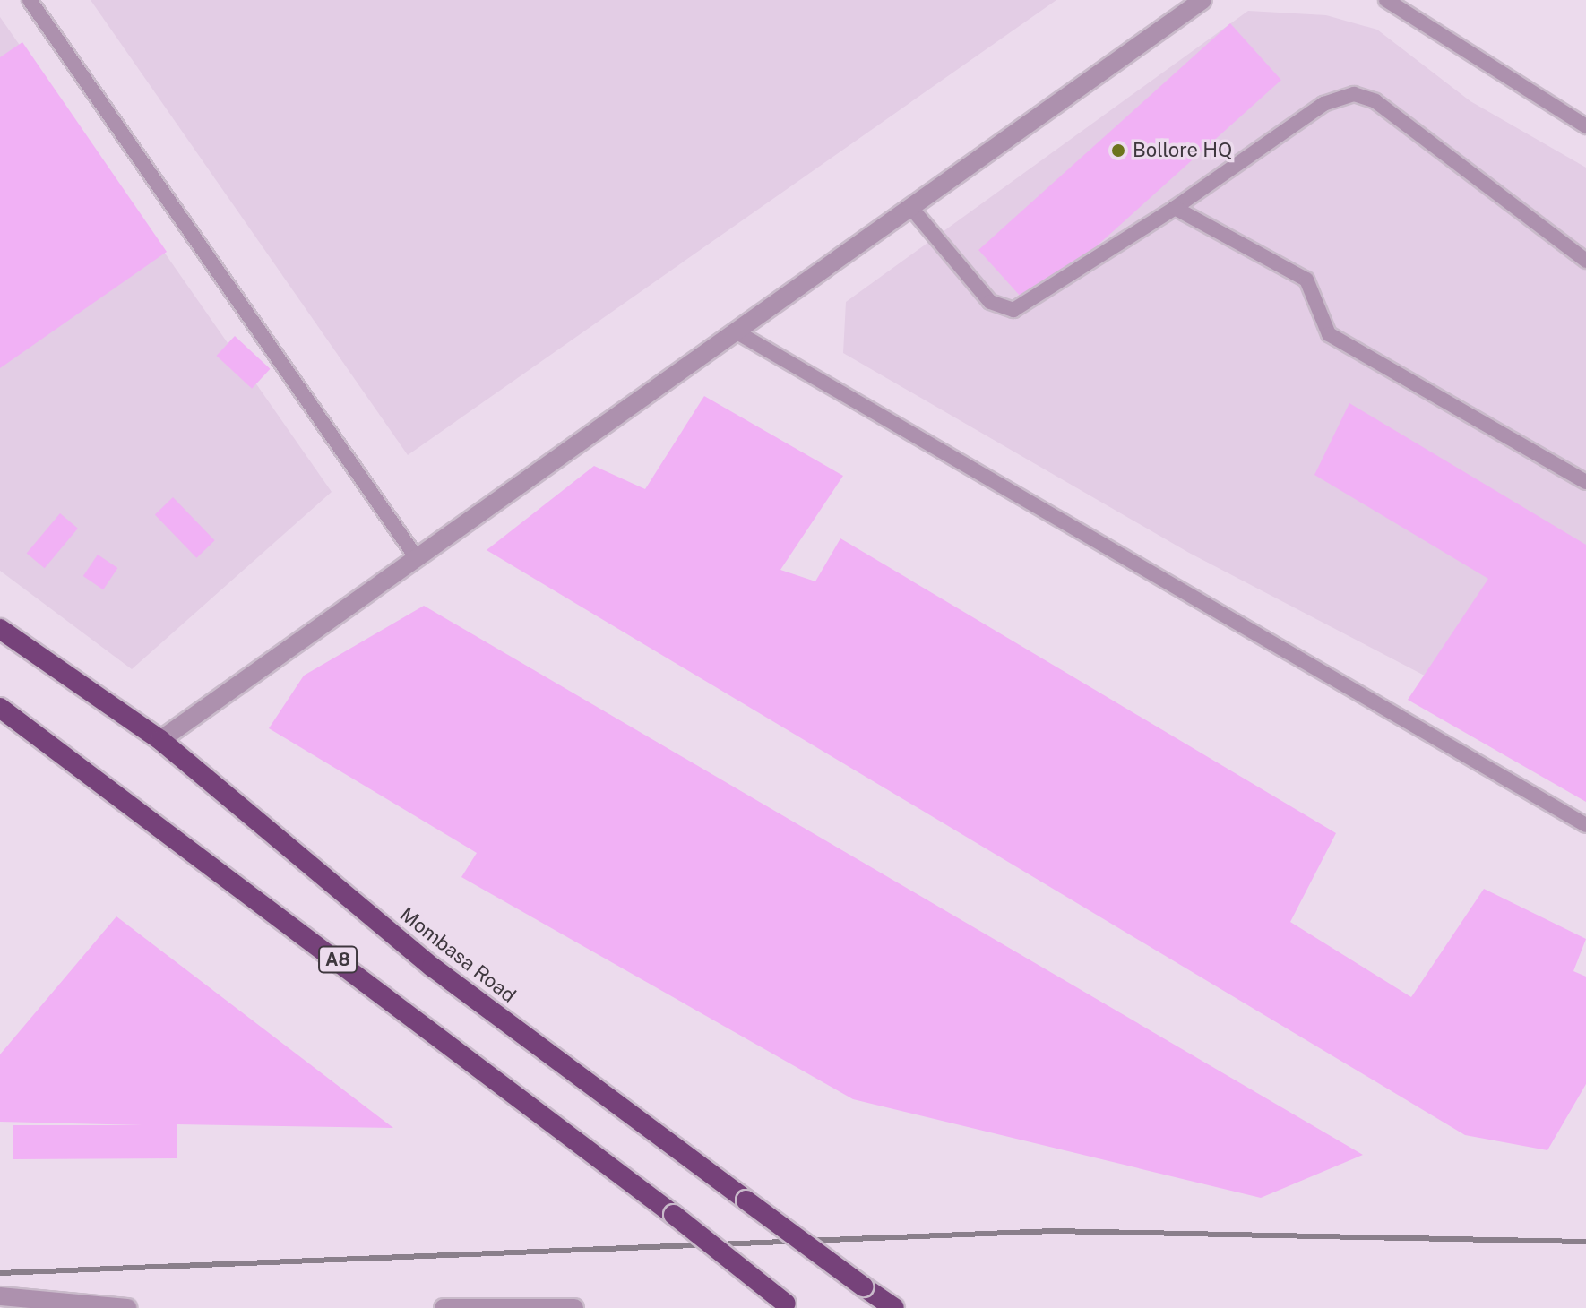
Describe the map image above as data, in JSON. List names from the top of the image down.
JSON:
{
  "streets": {
    "highway": ["Mombasa Road", "A8"]
  },
  "places": ["Bollore HQ"]
}
